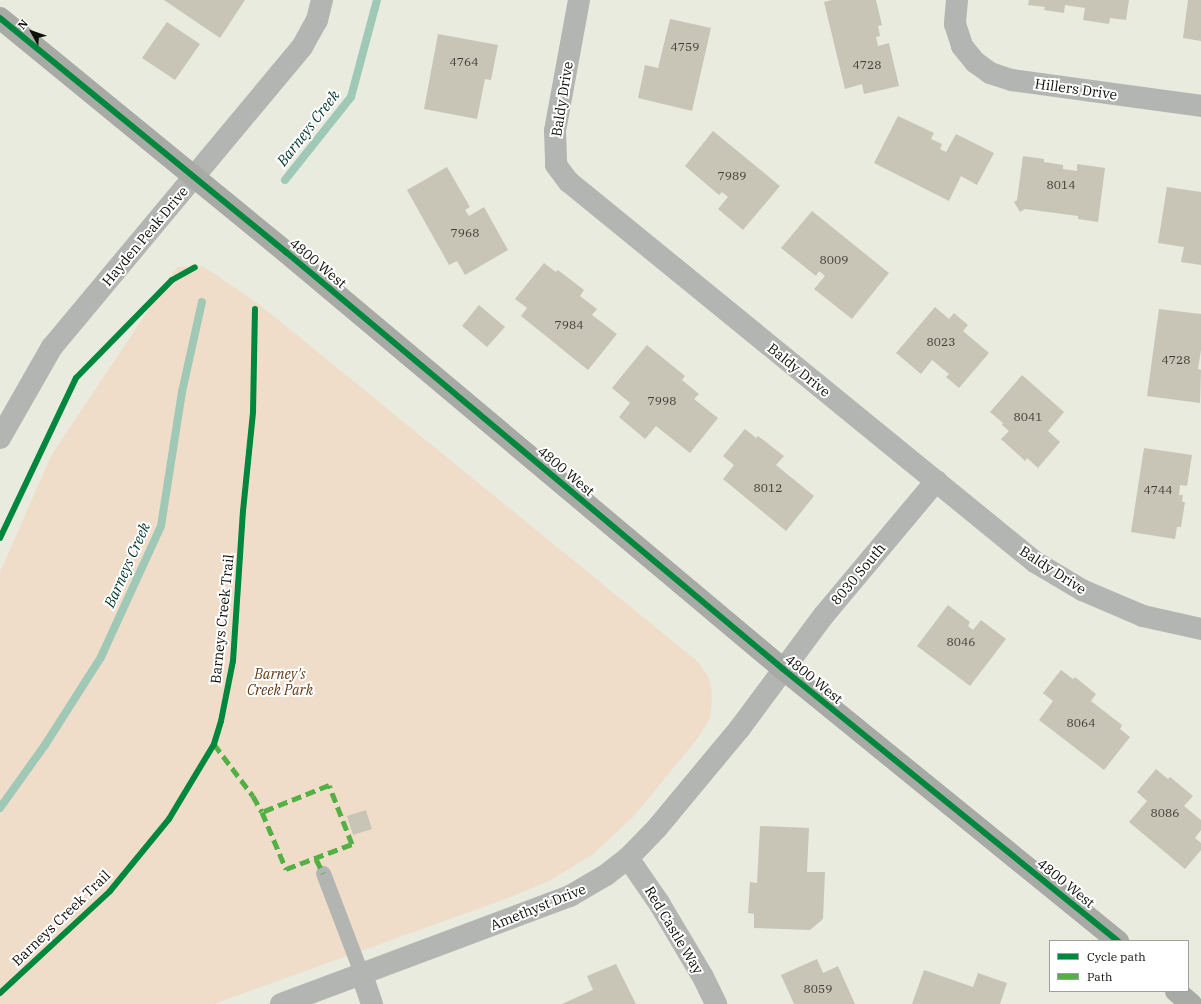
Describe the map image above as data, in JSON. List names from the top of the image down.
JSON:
{
  "streets": {
    "street": [
      "Hillers Drive",
      "Baldy Drive",
      "Hayden Peak Drive",
      "4800 West",
      "8030 South",
      "Amethyst Drive",
      "Red Castle Way"
    ],
    "cycle path": ["Barneys Creek Trail"]
  },
  "crossings": [
    ["Baldy Drive", "8030 South"],
    ["Hayden Peak Drive", "4800 West"],
    ["4800 West", "8030 South"],
    ["4800 West", "Amethyst Drive"],
    ["8030 South", "Amethyst Drive"],
    ["Amethyst Drive", "Red Castle Way"]
  ],
  "water": ["Barneys Creek"],
  "parks": ["Barney's Creek Park"],
  "house_numbers": [
    "4759",
    "4764",
    "4728",
    "7989",
    "8014",
    "7968",
    "8009",
    "7984",
    "8023",
    "4728",
    "7998",
    "8041",
    "8012",
    "4744",
    "8046",
    "8064",
    "8086",
    "8059"
  ],
  "legend": ["Cycle path", "Path"],
  "north": "top left"
}
